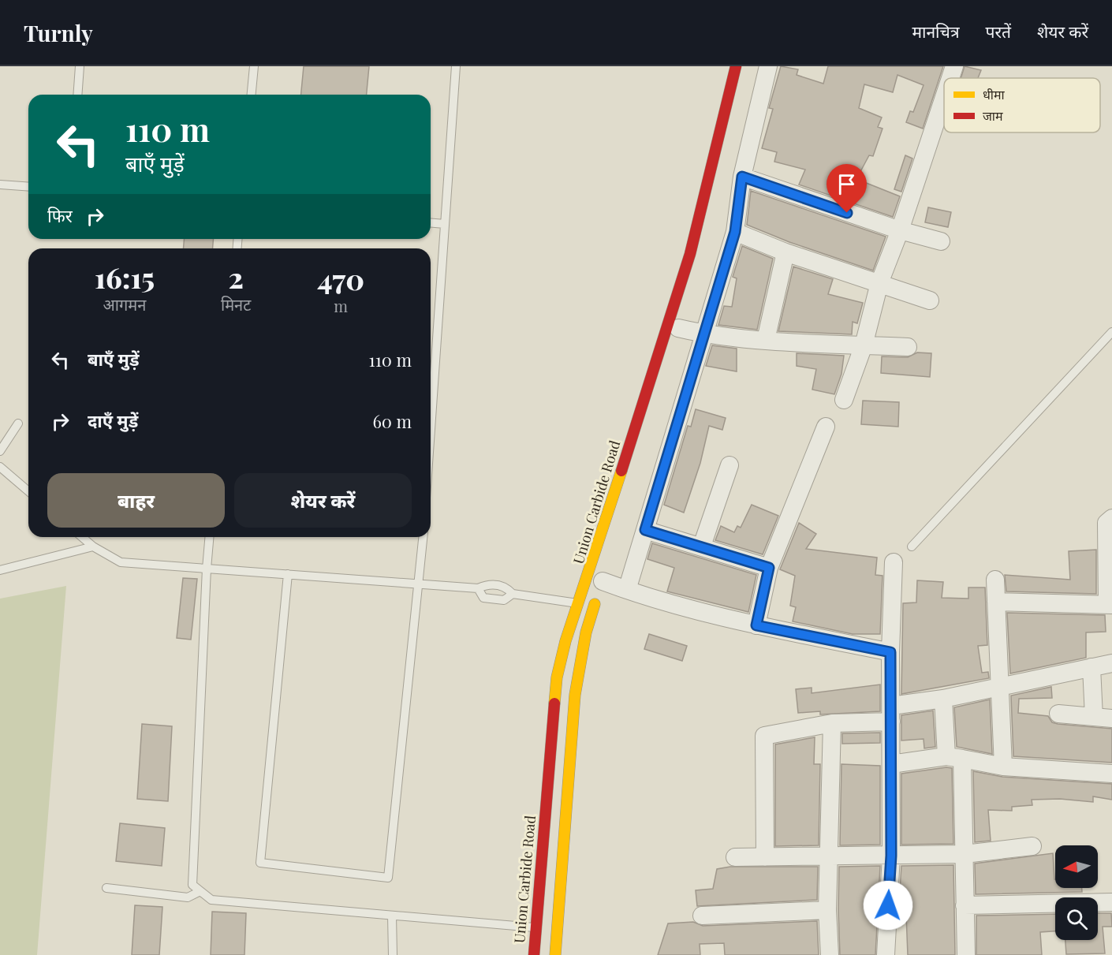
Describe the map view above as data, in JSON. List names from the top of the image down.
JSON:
{
  "streets": {
    "street": ["Union Carbide Road"]
  },
  "legend": ["धीमा", "जाम"],
  "north": "left",
  "page": {
    "header": "Turnly",
    "nav": ["मानचित्र", "परतें", "शेयर करें"],
    "turn": ["110 m", "बाएँ मुड़ें"],
    "then": "फिर",
    "eta": [
      "16:15",
      "आगमन",
      "2",
      "मिनट",
      "470",
      "m"
    ],
    "list": [
      {
        "name": "बाएँ मुड़ें",
        "value": "110 m"
      },
      {
        "name": "दाएँ मुड़ें",
        "value": "60 m"
      }
    ],
    "buttons": ["बाहर", "शेयर करें"]
  }
}
